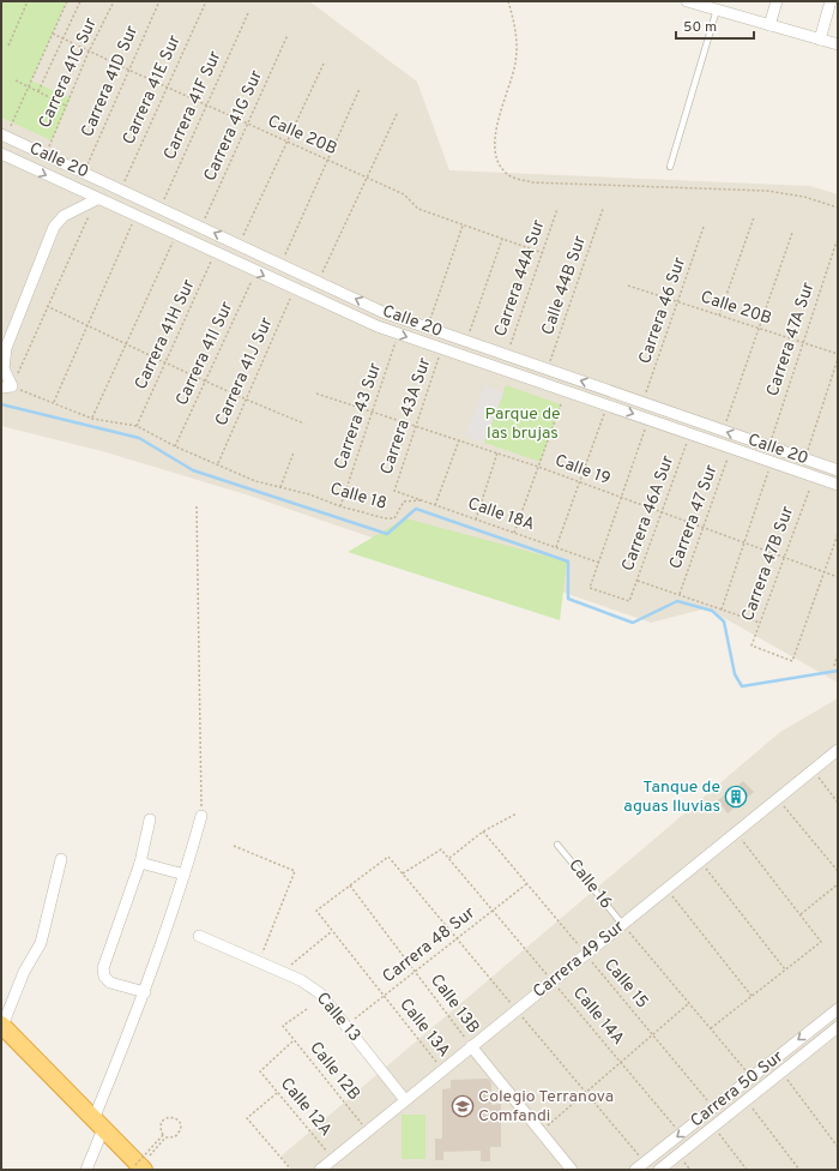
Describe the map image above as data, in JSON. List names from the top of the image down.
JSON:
{
  "streets": {
    "street": [
      "Calle 20",
      "Carrera 49 Sur",
      "Calle 13",
      "Carrera 50 Sur"
    ],
    "lane": ["Calle 16"],
    "path": [
      "Carrera 41C Sur",
      "Carrera 41D Sur",
      "Carrera 41E Sur",
      "Carrera 41F Sur",
      "Carrera 41G Sur",
      "Calle 20B",
      "Carrera 44A Sur",
      "Calle 44B Sur",
      "Carrera 46 Sur",
      "Carrera 41H Sur",
      "Carrera 47A Sur",
      "Carrera 41I Sur",
      "Carrera 41J Sur",
      "Carrera 43 Sur",
      "Carrera 43A Sur",
      "Calle 19",
      "Calle 18",
      "Carrera 46A Sur",
      "Calle 18A",
      "Carrera 47 Sur",
      "Carrera 47B Sur",
      "Carrera 48 Sur",
      "Calle 15",
      "Calle 13B",
      "Calle 14A",
      "Calle 13A",
      "Calle 12B",
      "Calle 12A"
    ]
  },
  "crossings": [
    ["Carrera 41C Sur", "Calle 20B"],
    ["Carrera 41C Sur", "Calle 20"],
    ["Carrera 41D Sur", "Calle 20B"],
    ["Carrera 41D Sur", "Calle 20"],
    ["Carrera 41E Sur", "Calle 20B"],
    ["Carrera 41E Sur", "Calle 20"],
    ["Carrera 41F Sur", "Calle 20B"],
    ["Carrera 41F Sur", "Calle 20"],
    ["Carrera 41G Sur", "Calle 20B"],
    ["Carrera 41G Sur", "Calle 20"],
    ["Calle 20B", "Carrera 44A Sur"],
    ["Calle 20B", "Carrera 46 Sur"],
    ["Calle 20B", "Carrera 47A Sur"],
    ["Calle 20", "Carrera 44A Sur"],
    ["Calle 20", "Calle 44B Sur"],
    ["Calle 20", "Carrera 46 Sur"],
    ["Calle 20", "Carrera 41H Sur"],
    ["Calle 20", "Carrera 47A Sur"],
    ["Calle 20", "Carrera 41I Sur"],
    ["Calle 20", "Carrera 41J Sur"],
    ["Calle 20", "Carrera 43 Sur"],
    ["Calle 20", "Carrera 43A Sur"],
    ["Calle 20", "Carrera 46A Sur"],
    ["Calle 20", "Carrera 47 Sur"],
    ["Carrera 41H Sur", "Calle 18"],
    ["Carrera 41I Sur", "Calle 18"],
    ["Carrera 41J Sur", "Calle 18"],
    ["Carrera 43 Sur", "Calle 19"],
    ["Carrera 43 Sur", "Calle 18"],
    ["Carrera 43A Sur", "Calle 19"],
    ["Carrera 43A Sur", "Calle 18A"],
    ["Calle 19", "Carrera 46A Sur"],
    ["Calle 19", "Carrera 47 Sur"],
    ["Calle 19", "Carrera 47B Sur"],
    ["Calle 18", "Calle 18A"],
    ["Carrera 46A Sur", "Calle 18A"],
    ["Calle 16", "Carrera 49 Sur"],
    ["Carrera 48 Sur", "Calle 15"],
    ["Carrera 48 Sur", "Calle 13B"],
    ["Carrera 48 Sur", "Calle 14A"],
    ["Carrera 48 Sur", "Calle 13"],
    ["Carrera 48 Sur", "Calle 13A"],
    ["Carrera 49 Sur", "Calle 15"],
    ["Carrera 49 Sur", "Calle 13B"],
    ["Carrera 49 Sur", "Calle 14A"],
    ["Carrera 49 Sur", "Calle 13"],
    ["Carrera 49 Sur", "Calle 13A"],
    ["Carrera 49 Sur", "Calle 12B"],
    ["Carrera 49 Sur", "Calle 12A"],
    ["Calle 15", "Carrera 50 Sur"],
    ["Calle 13B", "Calle 13A"],
    ["Calle 14A", "Carrera 50 Sur"],
    ["Calle 12B", "Calle 12A"]
  ],
  "parks": ["Parque de las brujas"],
  "places": {
    "building": ["Tanque de aguas lluvias"],
    "school or university": ["Colegio Terranova Comfandi"]
  },
  "scale_bar": "50 m"
}
